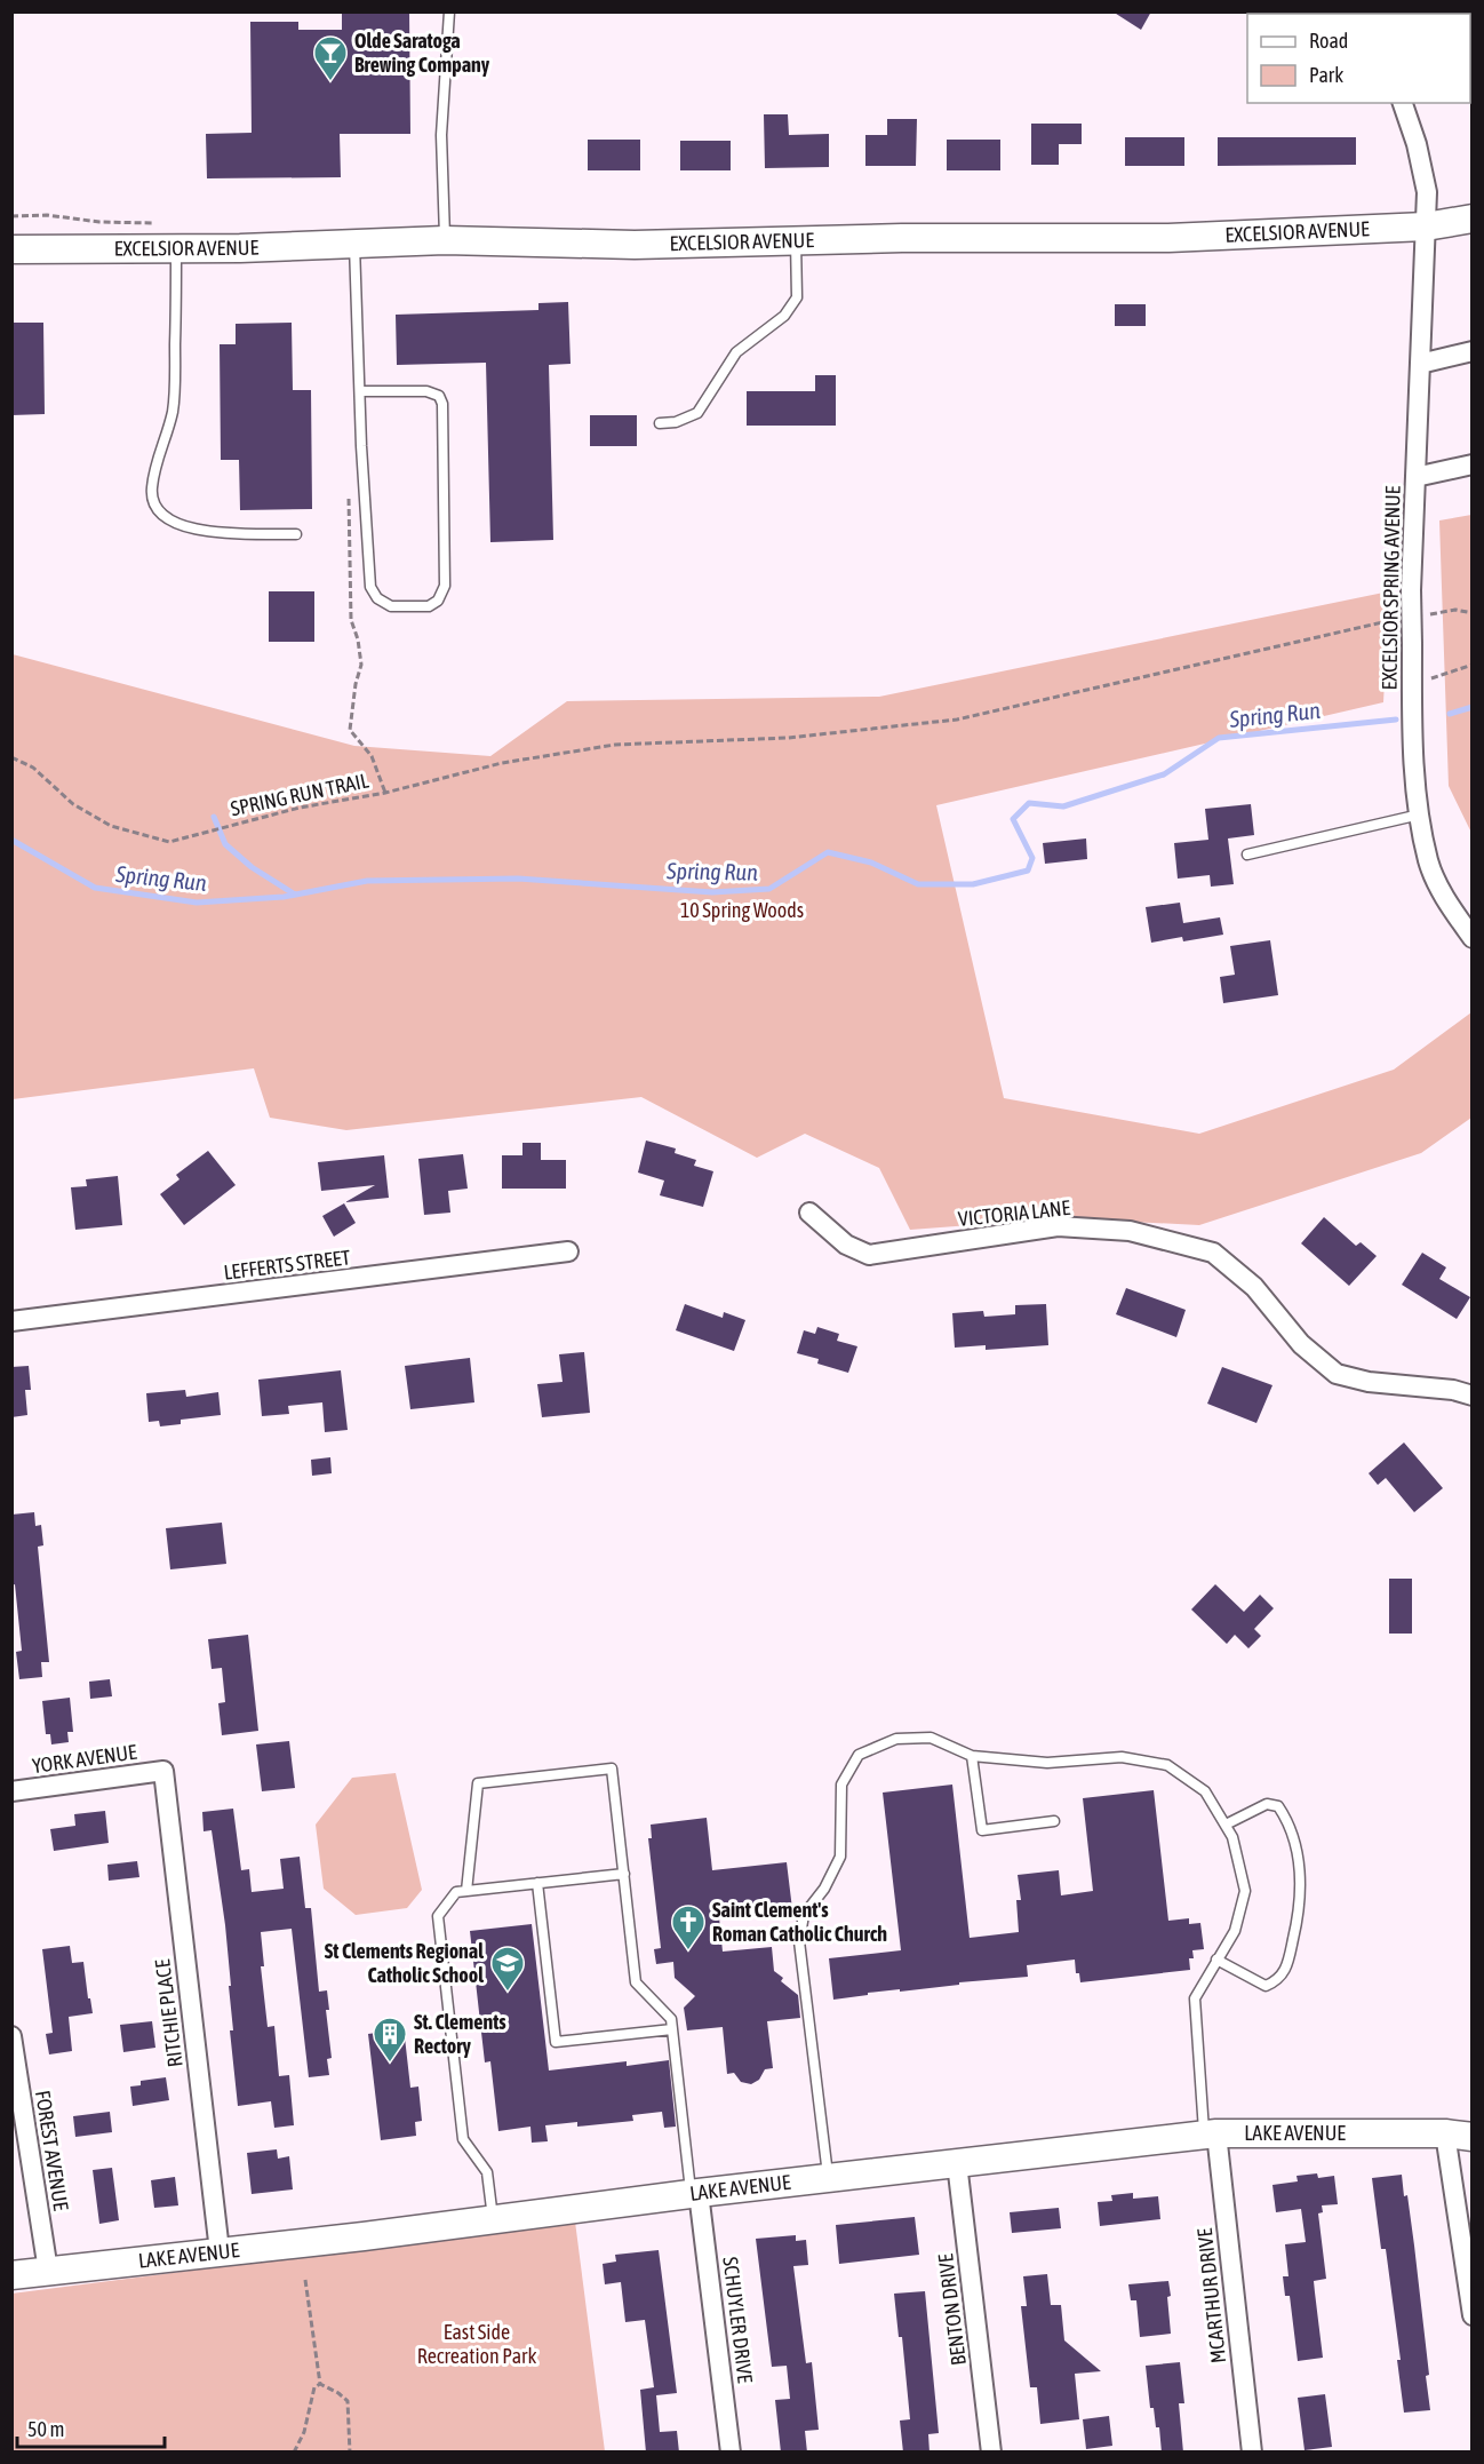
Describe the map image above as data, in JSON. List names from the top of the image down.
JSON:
{
  "streets": {
    "street": [
      "EXCELSIOR AVENUE",
      "EXCELSIOR SPRING AVENUE",
      "VICTORIA LANE",
      "LEFFERTS STREET",
      "YORK AVENUE",
      "RITCHIE PLACE",
      "LAKE AVENUE",
      "FOREST AVENUE",
      "MCARTHUR DRIVE",
      "BENTON DRIVE",
      "SCHUYLER DRIVE"
    ],
    "path": ["SPRING RUN TRAIL"]
  },
  "crossings": [
    ["EXCELSIOR AVENUE", "EXCELSIOR SPRING AVENUE"],
    ["YORK AVENUE", "RITCHIE PLACE"],
    ["RITCHIE PLACE", "LAKE AVENUE"],
    ["LAKE AVENUE", "FOREST AVENUE"],
    ["LAKE AVENUE", "MCARTHUR DRIVE"],
    ["LAKE AVENUE", "BENTON DRIVE"],
    ["LAKE AVENUE", "SCHUYLER DRIVE"]
  ],
  "water": ["Spring Run"],
  "parks": ["10 Spring Woods", "East Side Recreation Park"],
  "places": {
    "bar": ["Olde Saratoga Brewing Company"],
    "church": ["Saint Clement's Roman Catholic Church"],
    "school or university": ["St Clements Regional Catholic School"],
    "building": ["St. Clements Rectory"]
  },
  "legend": ["Road", "Park"],
  "scale_bar": "50 m"
}
